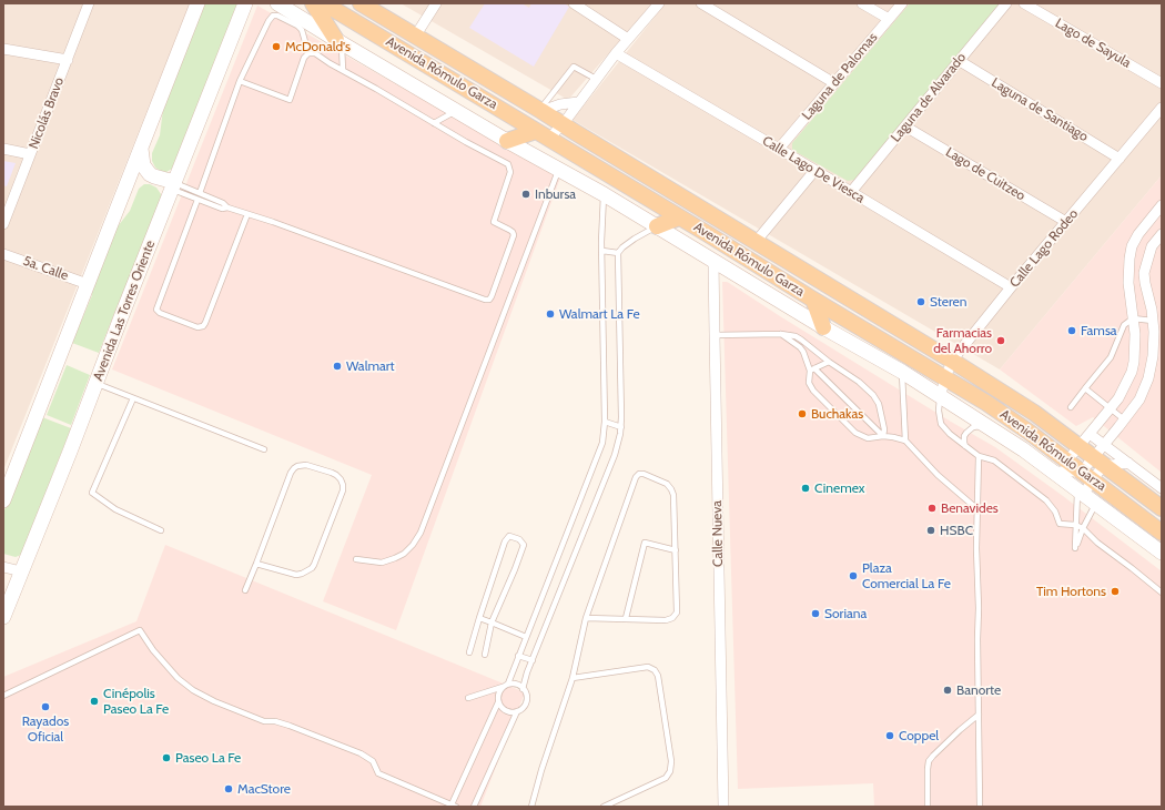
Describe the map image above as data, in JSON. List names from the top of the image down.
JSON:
{
  "streets": {
    "main road": ["Avenida Rómulo Garza"],
    "street": [
      "Lago de Sayula",
      "Laguna de Palomas",
      "Laguna de Alvarado",
      "Laguna de Santiago",
      "Nicolás Bravo",
      "Calle Lago De Viesca",
      "Lago de Cuitzeo",
      "Calle Lago Rodeo",
      "5a. Calle",
      "Avenida Las Torres Oriente",
      "Calle Nueva"
    ]
  },
  "crossings": [
    ["Avenida Rómulo Garza", "Calle Lago Rodeo"],
    ["Laguna de Palomas", "Calle Lago De Viesca"],
    ["Laguna de Alvarado", "Laguna de Santiago"],
    ["Laguna de Alvarado", "Calle Lago De Viesca"],
    ["Laguna de Alvarado", "Lago de Cuitzeo"],
    ["Laguna de Santiago", "Calle Lago Rodeo"],
    ["Calle Lago De Viesca", "Calle Lago Rodeo"],
    ["Lago de Cuitzeo", "Calle Lago Rodeo"]
  ],
  "places": [
    "McDonald's",
    "Inbursa",
    "Steren",
    "Walmart La Fe",
    "Famsa",
    "Farmacias del Ahorro",
    "Walmart",
    "Buchakas",
    "Cinemex",
    "Benavides",
    "HSBC",
    "Plaza Comercial La Fe",
    "Tim Hortons",
    "Soriana",
    "Banorte",
    "Cinépolis Paseo La Fe",
    "Rayados Oficial",
    "Coppel",
    "Paseo La Fe",
    "MacStore"
  ]
}
